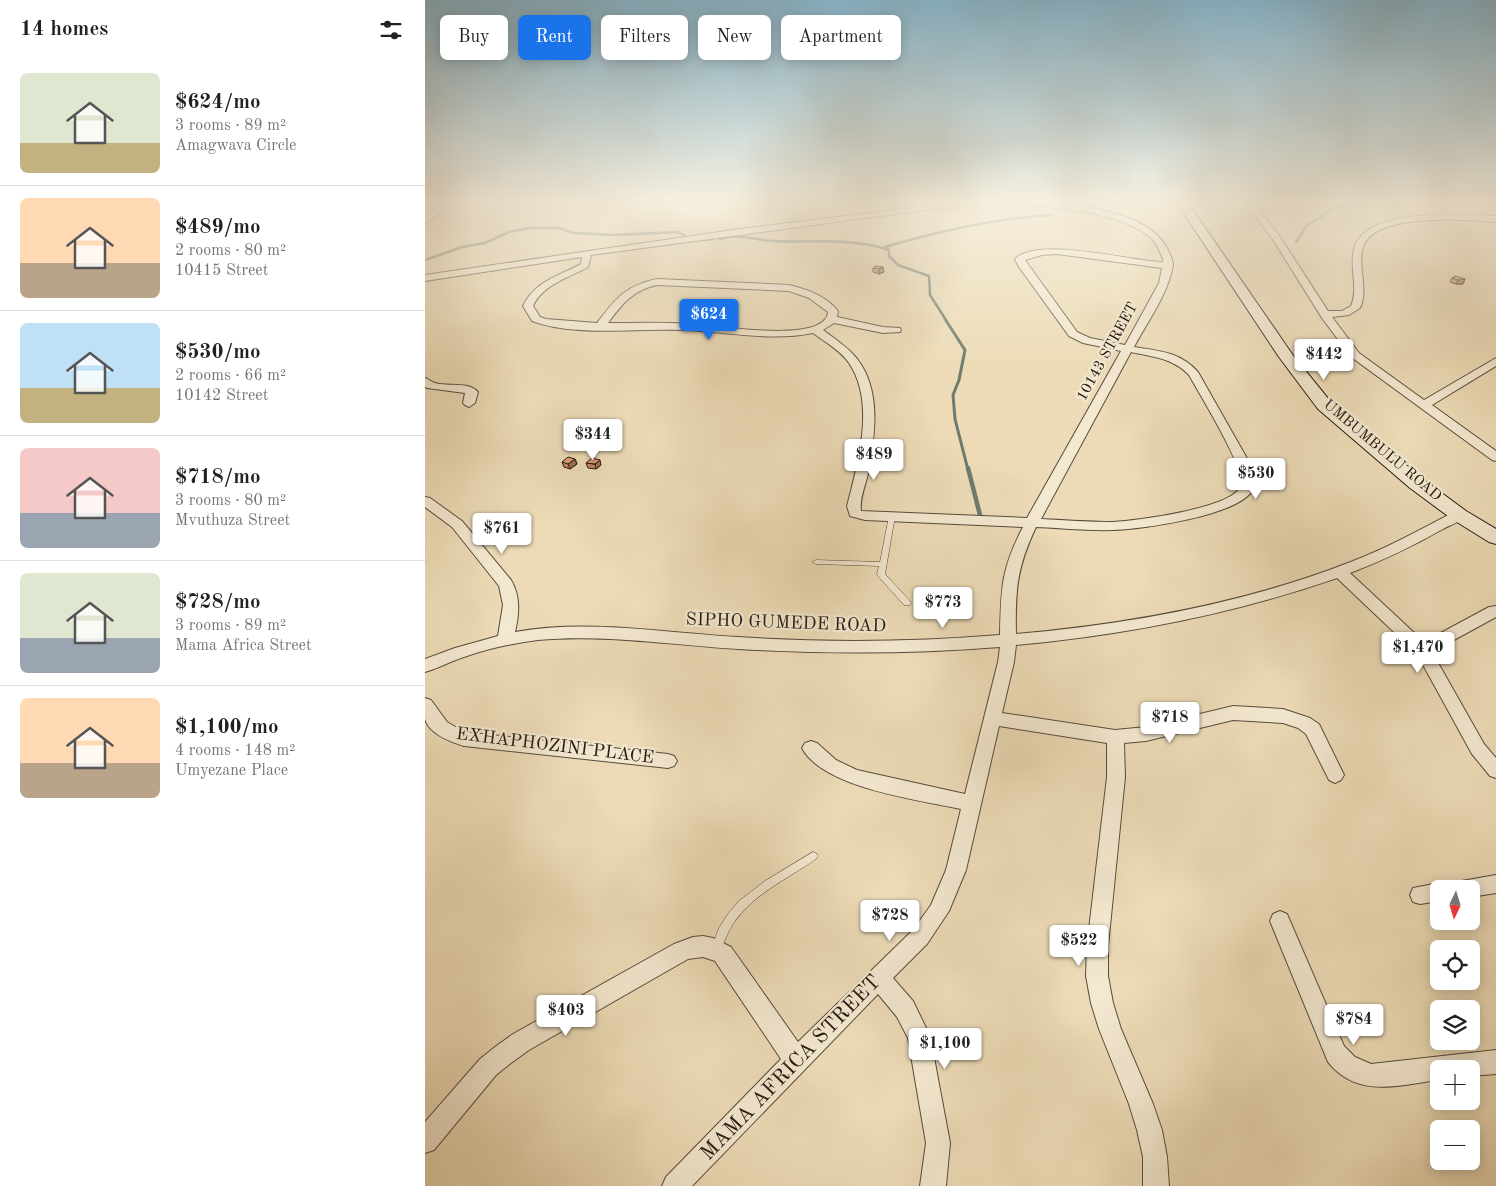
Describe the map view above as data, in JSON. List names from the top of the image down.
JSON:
{
  "streets": {
    "main road": ["UMBUMBULU ROAD"],
    "street": [
      "10143 STREET",
      "SIPHO GUMEDE ROAD",
      "EXHAPHOZINI PLACE",
      "MAMA AFRICA STREET"
    ]
  },
  "crossings": [
    ["10143 STREET", "SIPHO GUMEDE ROAD"],
    ["10143 STREET", "MAMA AFRICA STREET"],
    ["UMBUMBULU ROAD", "SIPHO GUMEDE ROAD"],
    ["SIPHO GUMEDE ROAD", "MAMA AFRICA STREET"]
  ],
  "north": "bottom",
  "page": {
    "heading": "14 homes",
    "chip": [
      "Buy",
      "Rent",
      "Filters",
      "New",
      "Apartment"
    ],
    "list": [
      {
        "name": "$624/mo",
        "note": "3 rooms · 89 m² · Amagwava Circle"
      },
      {
        "name": "$489/mo",
        "note": "2 rooms · 80 m² · 10415 Street"
      },
      {
        "name": "$530/mo",
        "note": "2 rooms · 66 m² · 10142 Street"
      },
      {
        "name": "$718/mo",
        "note": "3 rooms · 80 m² · Mvuthuza Street"
      },
      {
        "name": "$728/mo",
        "note": "3 rooms · 89 m² · Mama Africa Street"
      },
      {
        "name": "$1,100/mo",
        "note": "4 rooms · 148 m² · Umyezane Place"
      }
    ],
    "price": [
      "$624",
      "$442",
      "$344",
      "$489",
      "$530",
      "$761",
      "$773",
      "$1,470",
      "$718",
      "$728",
      "$522",
      "$403",
      "$784",
      "$1,100"
    ],
    "map_buttons": ["+", "−"]
  }
}
